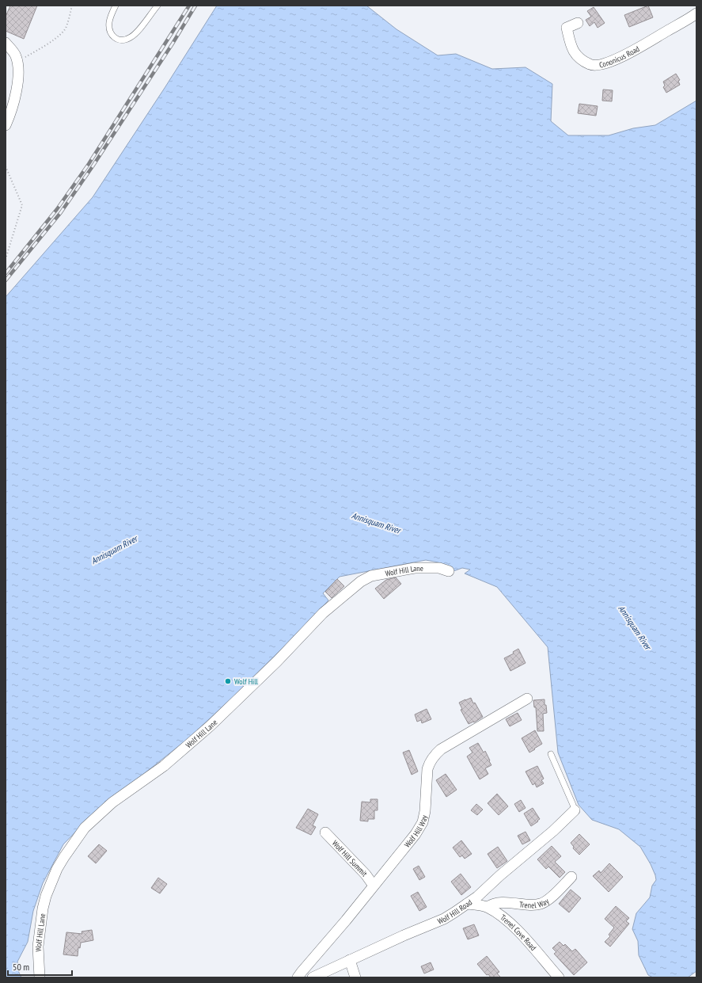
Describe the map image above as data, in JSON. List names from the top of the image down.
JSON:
{
  "streets": {
    "street": [
      "Cononicus Road",
      "Wolf Hill Lane",
      "Wolf Hill Way",
      "Wolf Hill Summit",
      "Trenel Way",
      "Wolf Hill Road",
      "Trenel Cove Road"
    ]
  },
  "crossings": [
    ["Wolf Hill Way", "Wolf Hill Summit"],
    ["Trenel Way", "Trenel Cove Road"],
    ["Wolf Hill Road", "Trenel Cove Road"]
  ],
  "water": ["Annisquam River"],
  "places": ["Wolf Hill"],
  "scale_bar": "50 m"
}
